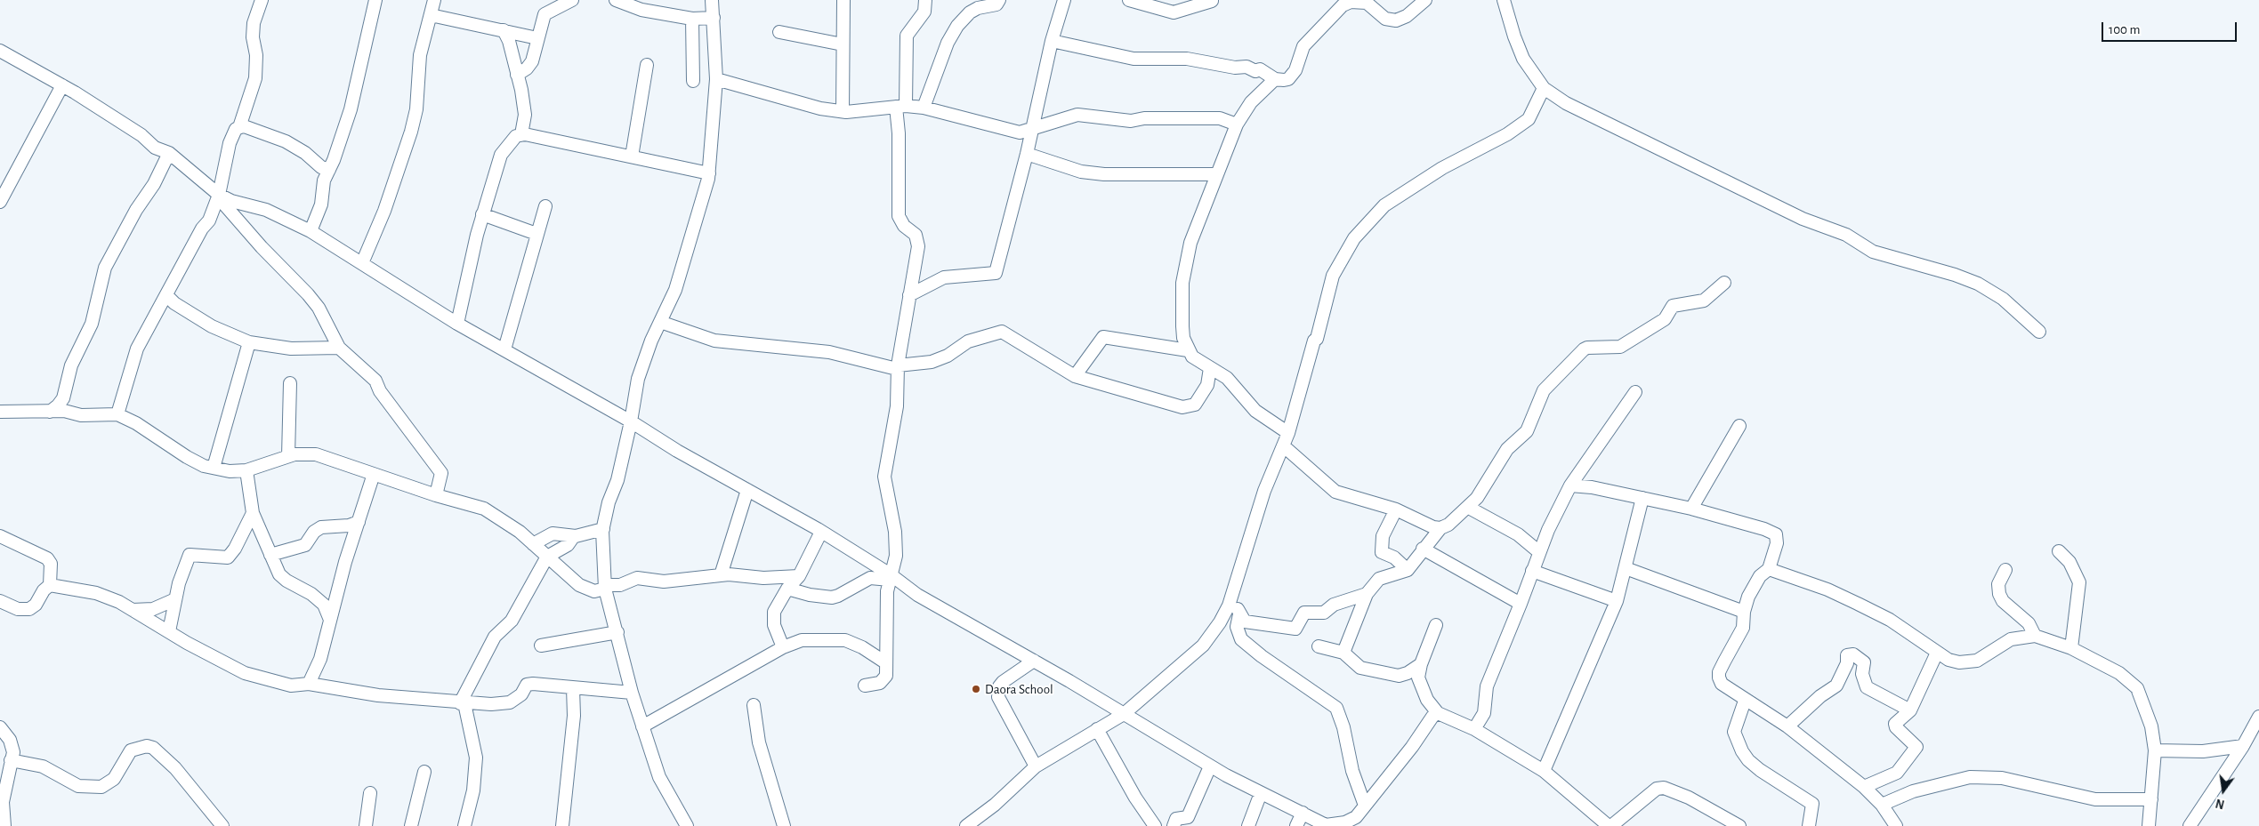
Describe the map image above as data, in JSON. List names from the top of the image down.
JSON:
{
  "places": ["Daora School"],
  "scale_bar": "100 m",
  "north": "bottom"
}
